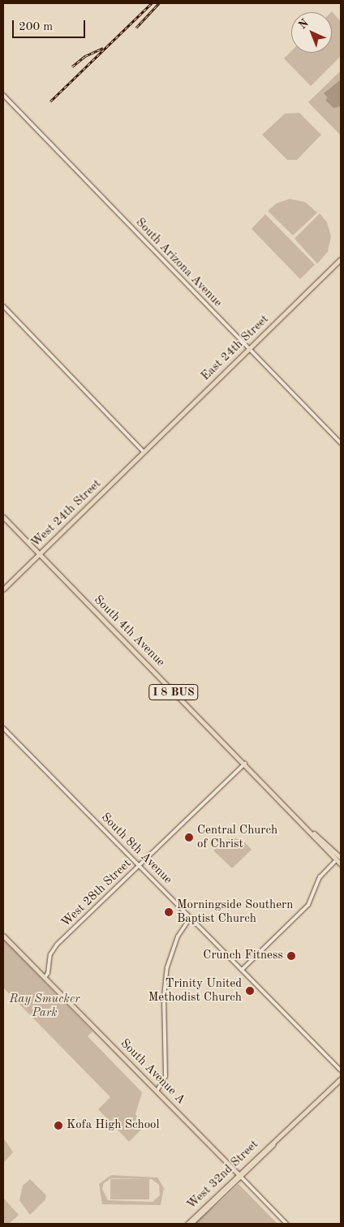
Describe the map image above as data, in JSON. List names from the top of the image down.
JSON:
{
  "streets": {
    "main road": [
      "East 24th Street",
      "West 24th Street",
      "South 4th Avenue",
      "I 8 BUS",
      "South Avenue A",
      "West 32nd Street"
    ],
    "street": ["South Arizona Avenue", "South 8th Avenue", "West 28th Street"]
  },
  "crossings": [
    ["South Arizona Avenue", "East 24th Street"],
    ["East 24th Street", "West 24th Street"],
    ["West 24th Street", "South 4th Avenue"],
    ["South 4th Avenue", "West 28th Street"],
    ["South 8th Avenue", "West 28th Street"],
    ["West 28th Street", "South Avenue A"],
    ["South Avenue A", "West 32nd Street"]
  ],
  "parks": ["Ray Smucker Park"],
  "places": [
    "Central Church of Christ",
    "Morningside Southern Baptist Church",
    "Crunch Fitness",
    "Trinity United Methodist Church",
    "Kofa High School"
  ],
  "scale_bar": "200 m",
  "north": "top left"
}
